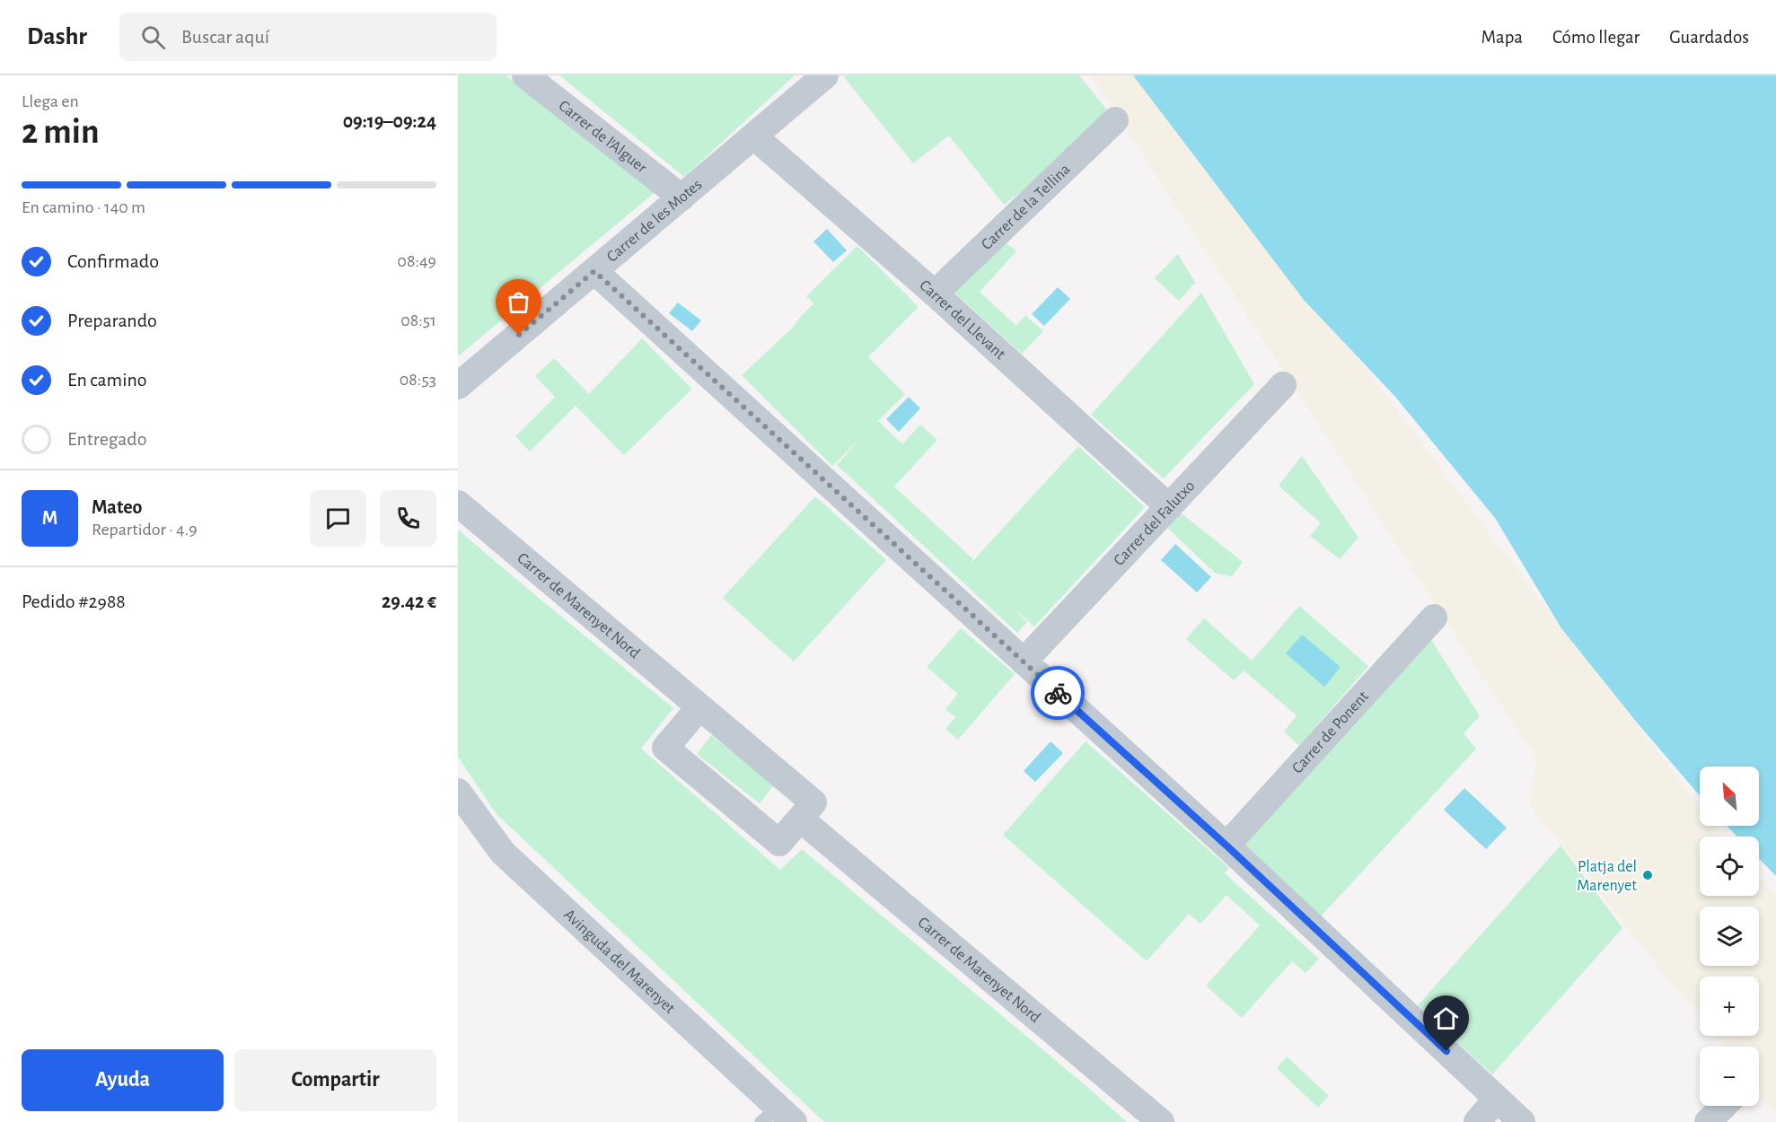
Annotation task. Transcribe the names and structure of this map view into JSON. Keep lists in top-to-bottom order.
{
  "streets": {
    "street": [
      "Carrer de l'Alguer",
      "Carrer de la Tellina",
      "Carrer de les Motes",
      "Carrer del Llevant",
      "Carrer del Falutxo",
      "Carrer de Marenyet Nord",
      "Carrer de Ponent",
      "Avinguda del Marenyet"
    ]
  },
  "crossings": [
    ["Carrer de l'Alguer", "Carrer de les Motes"],
    ["Carrer de la Tellina", "Carrer del Llevant"],
    ["Carrer de les Motes", "Carrer del Llevant"],
    ["Carrer del Llevant", "Carrer del Falutxo"]
  ],
  "places": ["Platja del Marenyet"],
  "north": "top left",
  "page": {
    "header": "Dashr",
    "search": "Buscar aquí",
    "nav": ["Mapa", "Cómo llegar", "Guardados"],
    "heading": ["2 min", "Llega en", "09:19–09:24"],
    "panel": [
      "Mateo",
      "Repartidor · 4.9",
      "Pedido #2988",
      "29.42 €"
    ],
    "bar": "En camino · 140 m",
    "list": [
      ["Confirmado", "08:49"],
      ["Preparando", "08:51"],
      ["En camino", "08:53"],
      "Entregado"
    ],
    "round": "M",
    "map_buttons": ["+", "−"],
    "buttons": ["Ayuda", "Compartir"]
  }
}
